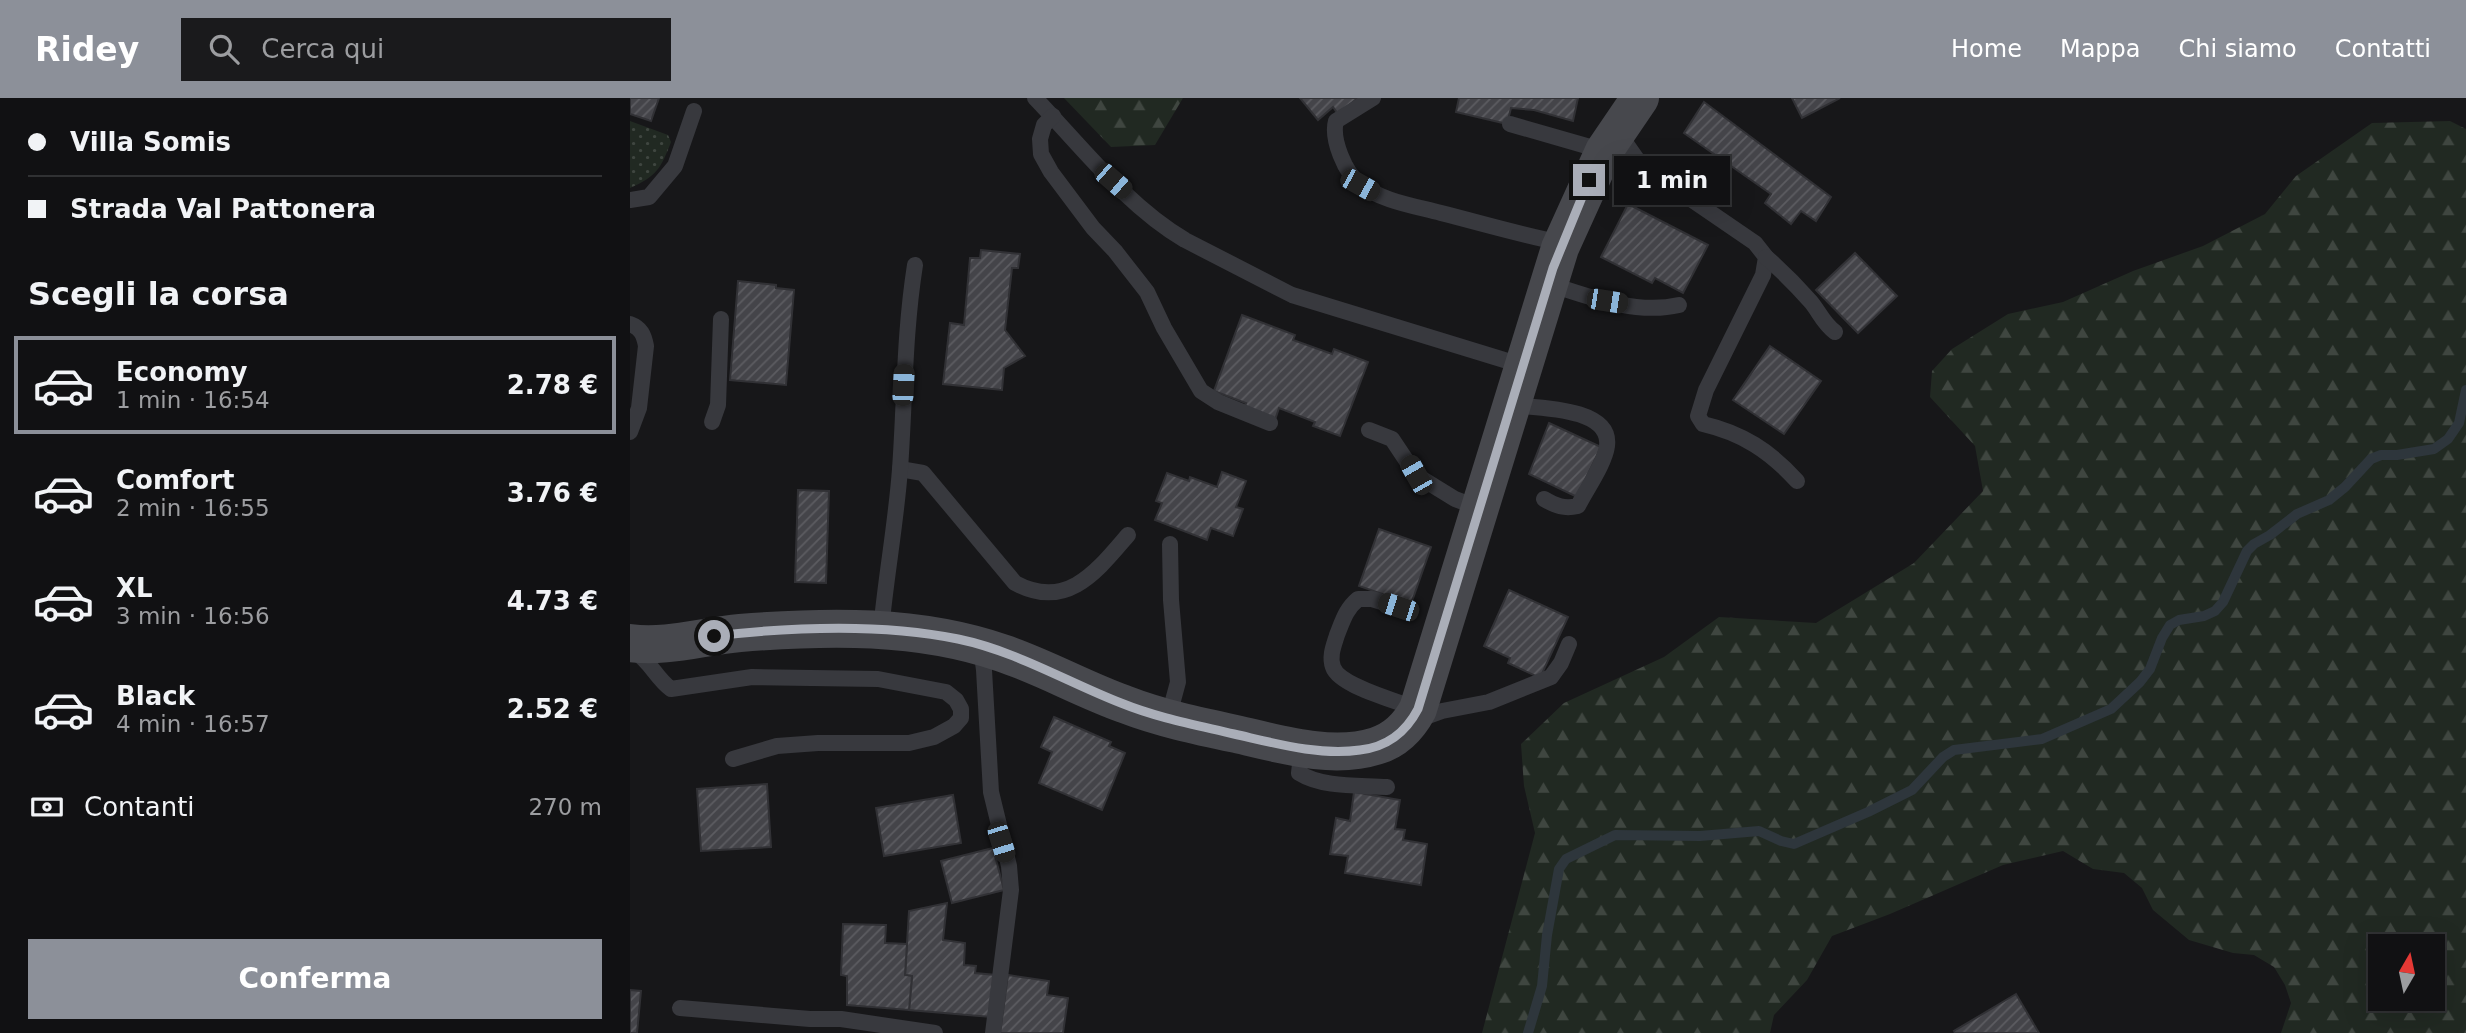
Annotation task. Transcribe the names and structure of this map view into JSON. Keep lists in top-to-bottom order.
{
  "north": "top",
  "page": {
    "header": "Ridey",
    "search": "Cerca qui",
    "nav": [
      "Home",
      "Mappa",
      "Chi siamo",
      "Contatti"
    ],
    "banner": ["Villa Somis", "Strada Val Pattonera"],
    "bubble": "1 min",
    "heading": "Scegli la corsa",
    "list": [
      {
        "name": "Economy",
        "note": "1 min · 16:54",
        "value": "2.78 €"
      },
      {
        "name": "Comfort",
        "note": "2 min · 16:55",
        "value": "3.76 €"
      },
      {
        "name": "XL",
        "note": "3 min · 16:56",
        "value": "4.73 €"
      },
      {
        "name": "Black",
        "note": "4 min · 16:57",
        "value": "2.52 €"
      }
    ],
    "pay": ["Contanti", "270 m"],
    "buttons": "Conferma"
  }
}
